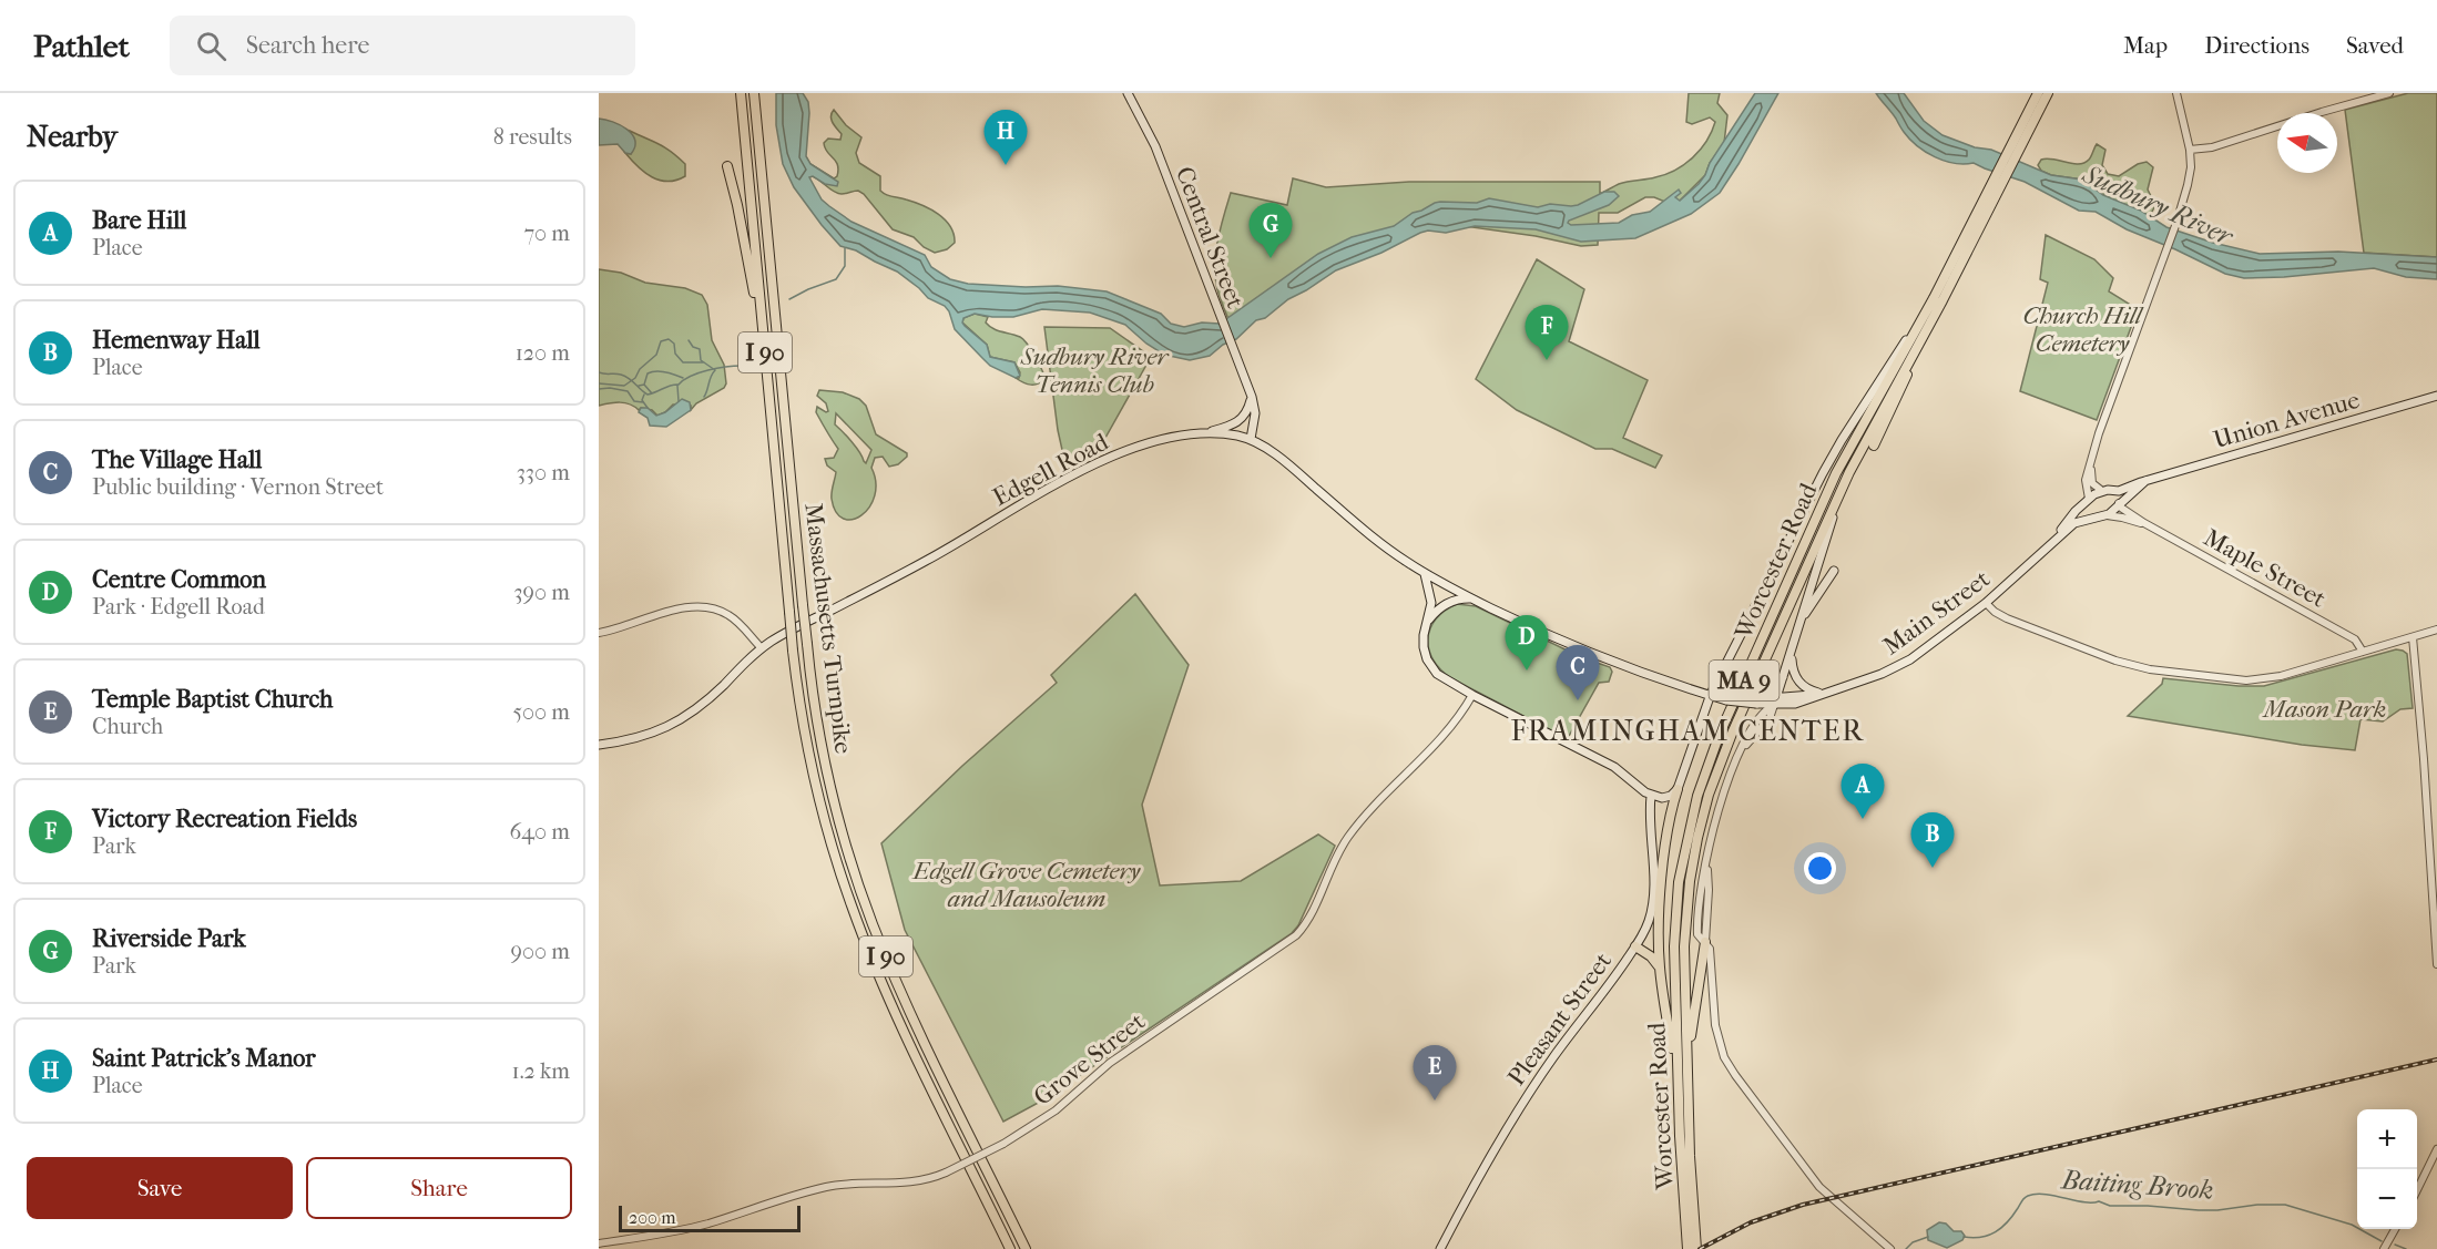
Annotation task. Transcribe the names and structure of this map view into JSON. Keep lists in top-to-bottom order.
{
  "streets": {
    "highway": [
      "I 90",
      "Worcester Road",
      "Massachusetts Turnpike",
      "MA 9"
    ],
    "main road": [
      "Central Street",
      "Union Avenue",
      "Edgell Road",
      "Main Street",
      "Pleasant Street"
    ],
    "street": ["Maple Street", "Grove Street"]
  },
  "crossings": [
    ["Union Avenue", "Maple Street"],
    ["Union Avenue", "Main Street"],
    ["Edgell Road", "Worcester Road"],
    ["Edgell Road", "Main Street"],
    ["Worcester Road", "Main Street"]
  ],
  "districts": ["FRAMINGHAM CENTER"],
  "water": ["Sudbury River", "Baiting Brook"],
  "parks": [
    "Church Hill Cemetery",
    "Sudbury River Tennis Club",
    "Mason Park",
    "Edgell Grove Cemetery and Mausoleum"
  ],
  "scale_bar": "200 m",
  "north": "left",
  "page": {
    "header": "Pathlet",
    "search": "Search here",
    "nav": ["Map", "Directions", "Saved"],
    "heading": ["Nearby", "8 results"],
    "pins": [
      "H",
      "G",
      "F",
      "D",
      "C",
      "A",
      "B",
      "E"
    ],
    "list": [
      {
        "mark": "A",
        "name": "Bare Hill",
        "note": "Place",
        "value": "70 m"
      },
      {
        "mark": "B",
        "name": "Hemenway Hall",
        "note": "Place",
        "value": "120 m"
      },
      {
        "mark": "C",
        "name": "The Village Hall",
        "note": "Public building · Vernon Street",
        "value": "330 m"
      },
      {
        "mark": "D",
        "name": "Centre Common",
        "note": "Park · Edgell Road",
        "value": "390 m"
      },
      {
        "mark": "E",
        "name": "Temple Baptist Church",
        "note": "Church",
        "value": "500 m"
      },
      {
        "mark": "F",
        "name": "Victory Recreation Fields",
        "note": "Park",
        "value": "640 m"
      },
      {
        "mark": "G",
        "name": "Riverside Park",
        "note": "Park",
        "value": "900 m"
      },
      {
        "mark": "H",
        "name": "Saint Patrick's Manor",
        "note": "Place",
        "value": "1.2 km"
      }
    ],
    "map_buttons": ["+", "−"],
    "buttons": ["Save", "Share"],
    "scale": "200 m"
  }
}
